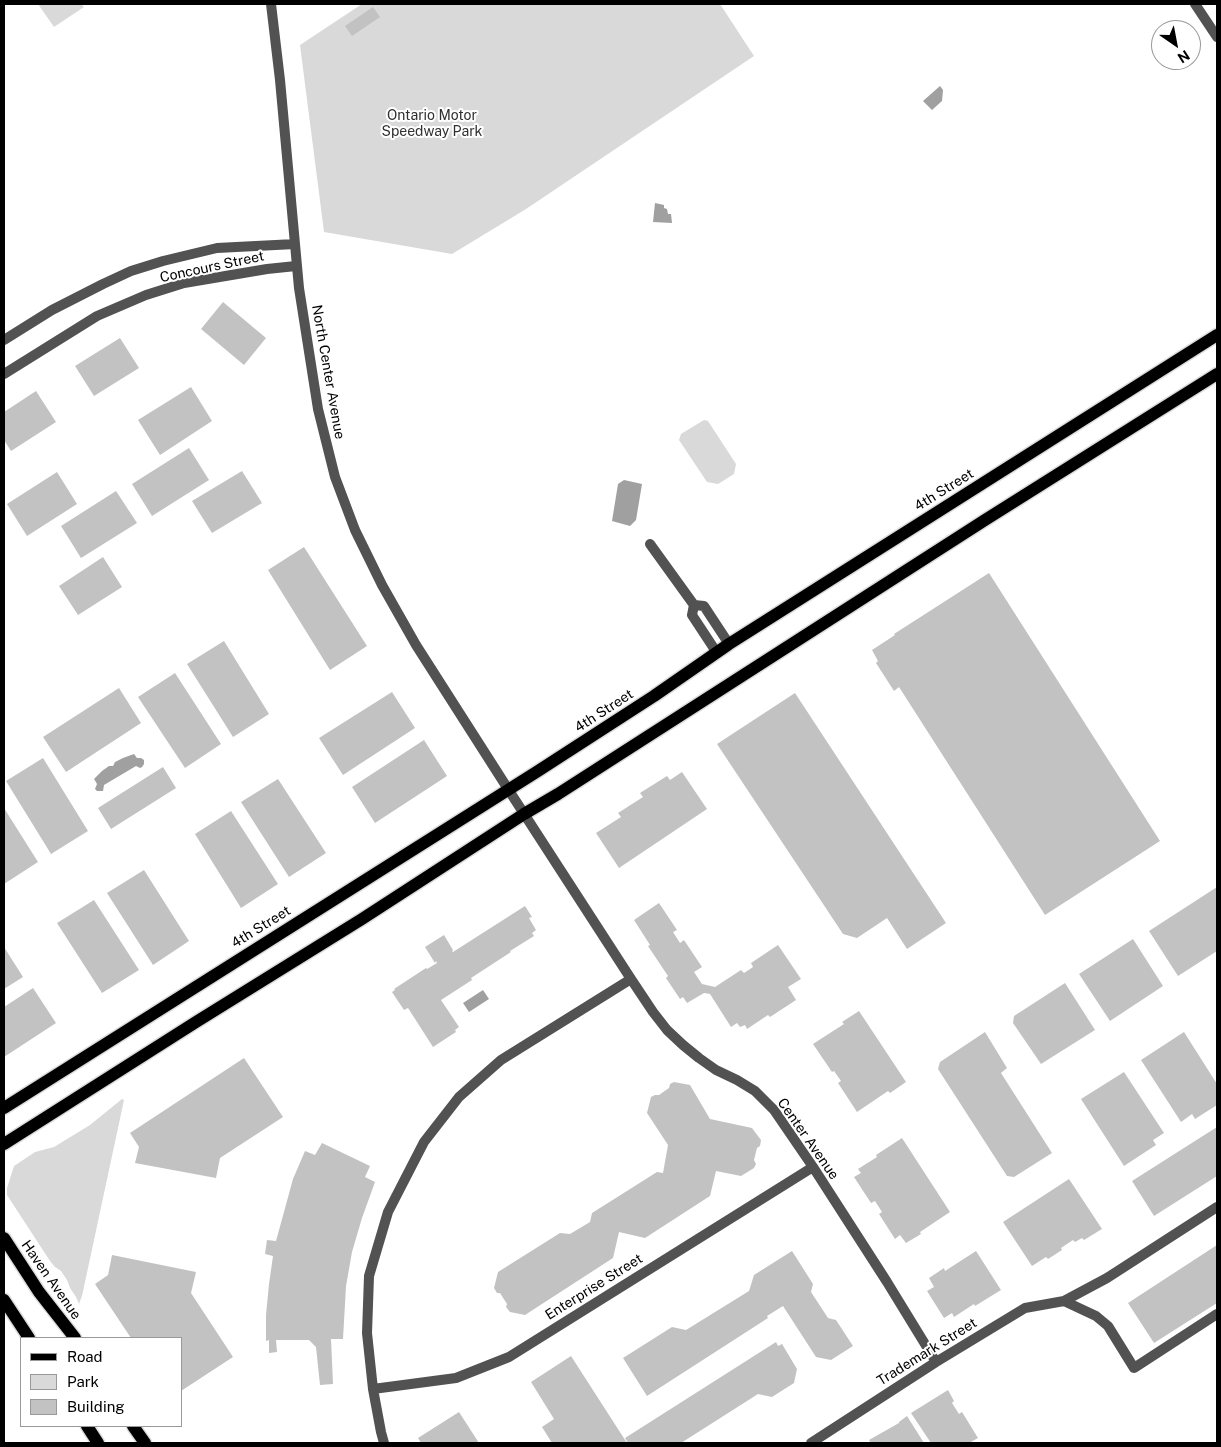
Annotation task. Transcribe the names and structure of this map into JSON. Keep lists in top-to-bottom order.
{
  "streets": {
    "main road": ["4th Street", "Haven Avenue"],
    "street": [
      "Concours Street",
      "North Center Avenue",
      "Center Avenue",
      "Enterprise Street",
      "Trademark Street"
    ]
  },
  "crossings": [
    ["Concours Street", "North Center Avenue"],
    ["North Center Avenue", "4th Street"],
    ["North Center Avenue", "Center Avenue"],
    ["4th Street", "Center Avenue"],
    ["Center Avenue", "Enterprise Street"],
    ["Center Avenue", "Trademark Street"]
  ],
  "parks": ["Ontario Motor Speedway Park"],
  "legend": ["Road", "Park", "Building"],
  "north": "bottom right"
}
